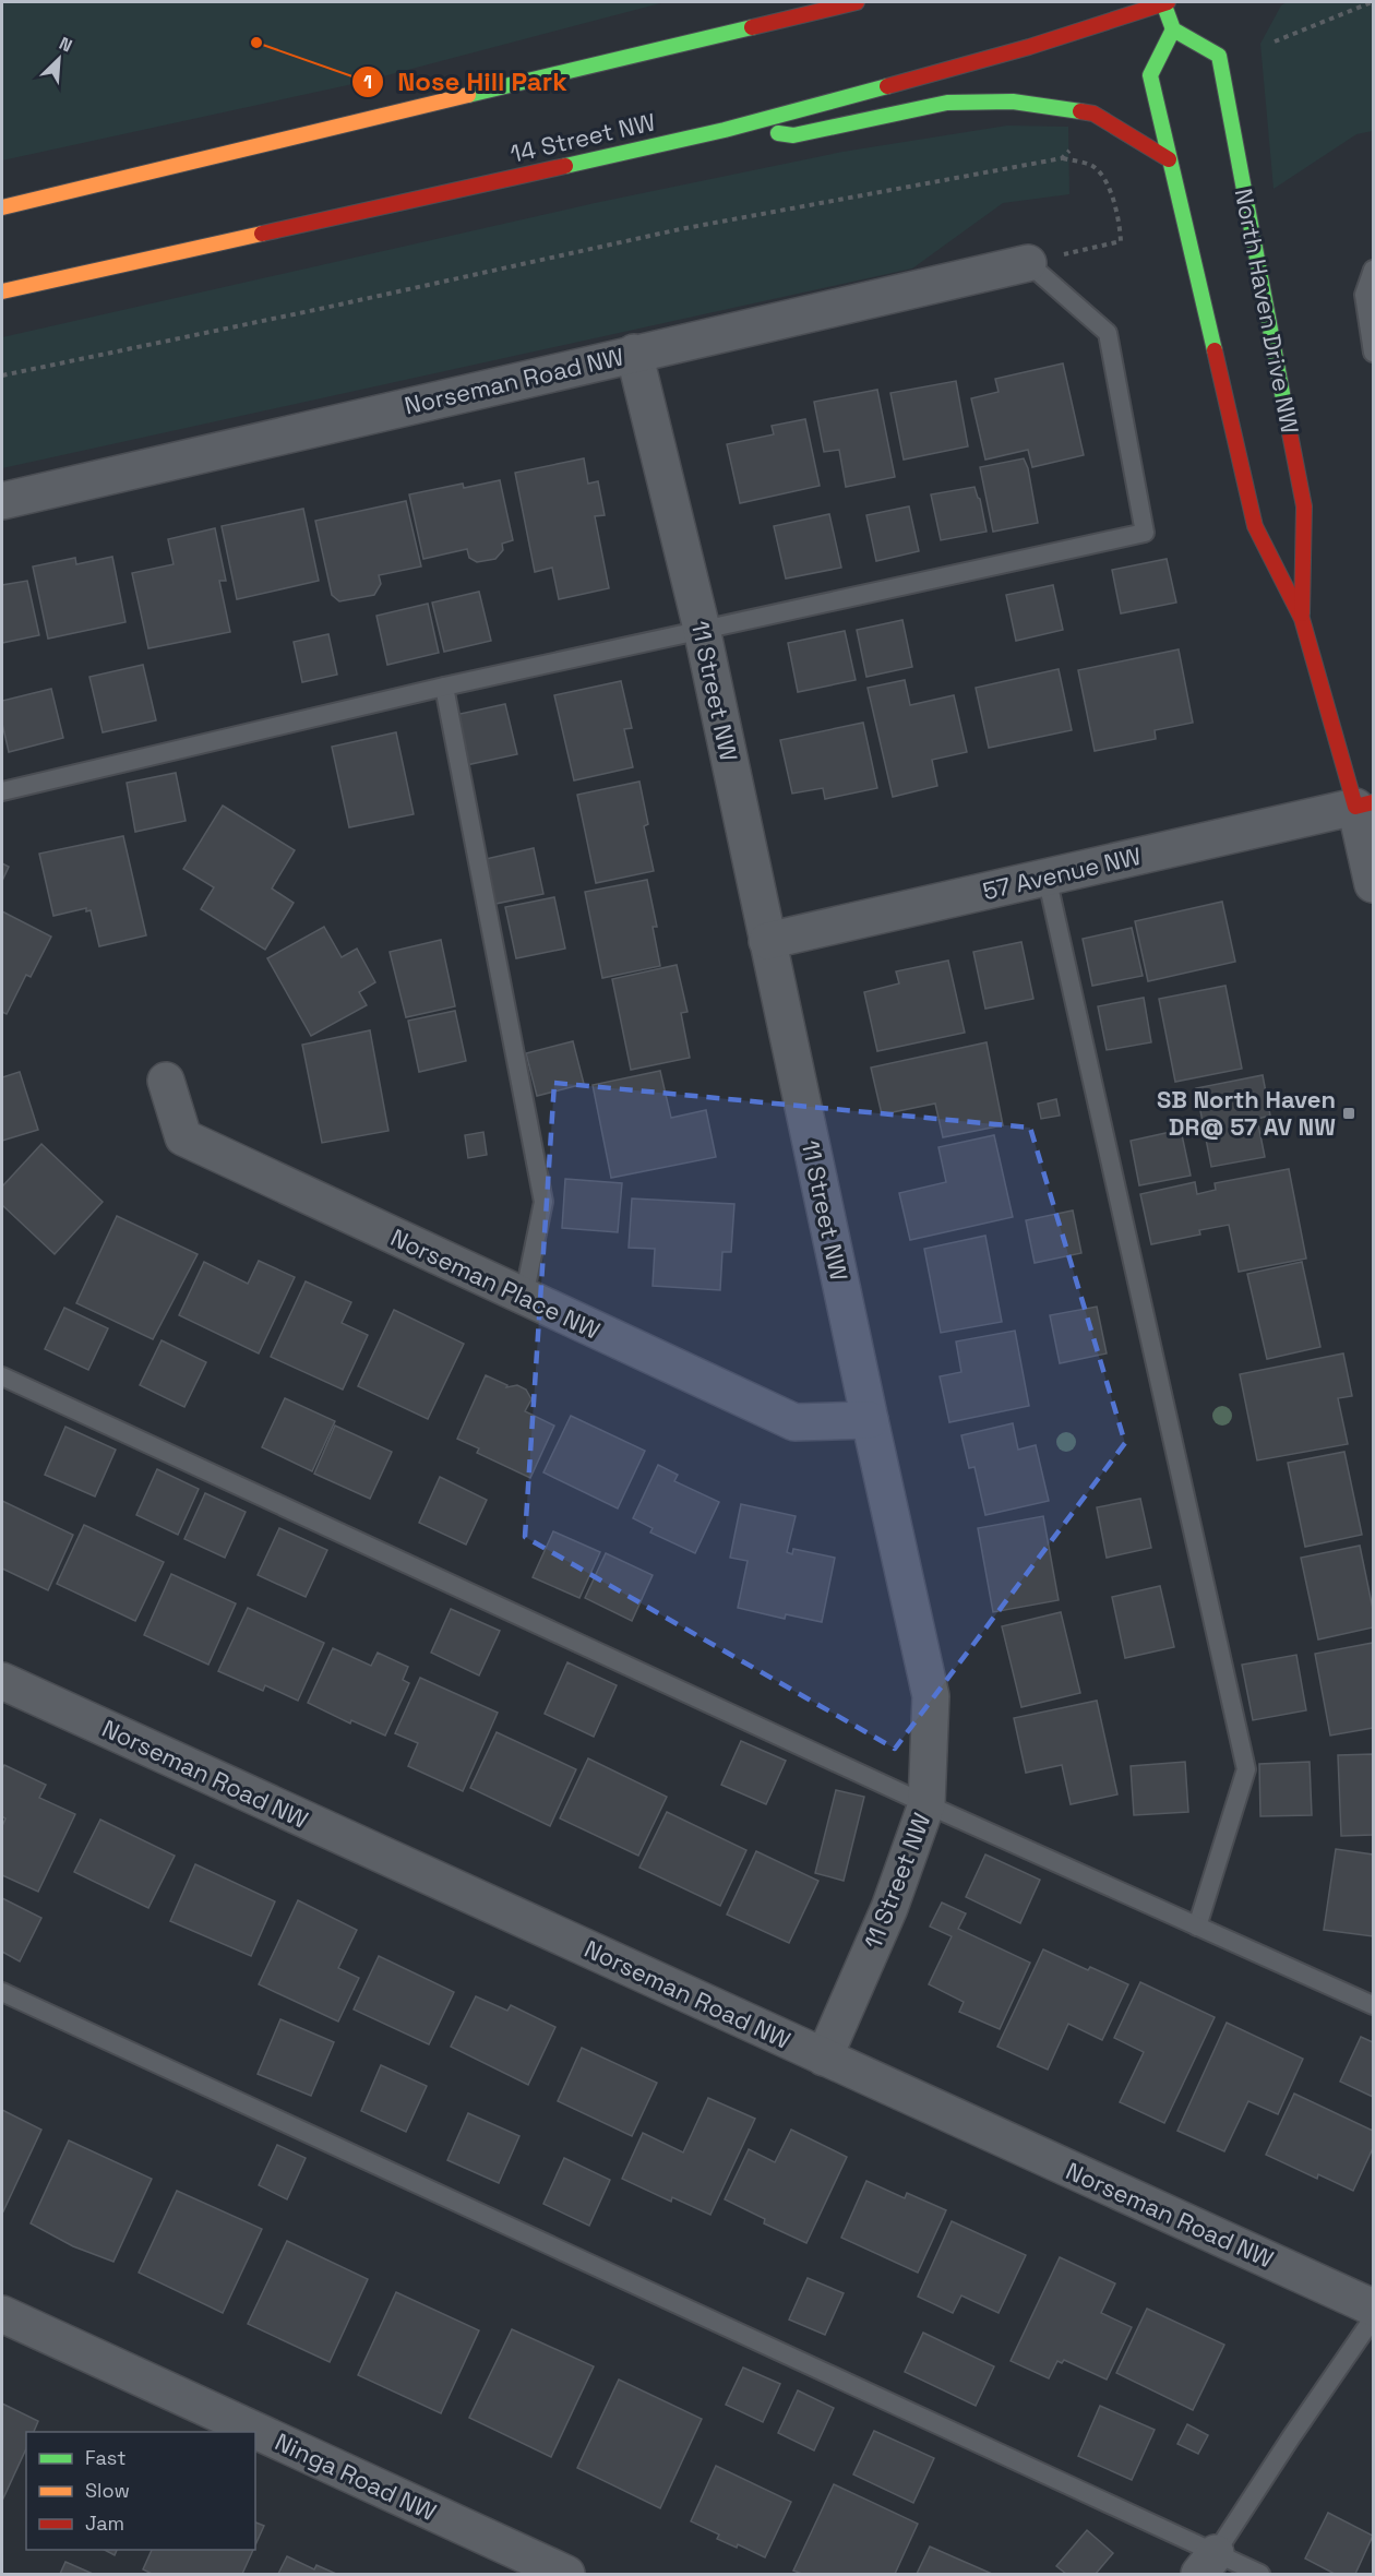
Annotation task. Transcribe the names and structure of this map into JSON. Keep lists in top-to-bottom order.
{
  "streets": {
    "main road": ["14 Street NW", "North Haven Drive NW"],
    "street": [
      "Norseman Road NW",
      "11 Street NW",
      "57 Avenue NW",
      "Norseman Place NW",
      "Ninga Road NW"
    ]
  },
  "crossings": [
    ["North Haven Drive NW", "57 Avenue NW"],
    ["Norseman Road NW", "11 Street NW"],
    ["11 Street NW", "57 Avenue NW"],
    ["11 Street NW", "Norseman Place NW"]
  ],
  "places": {
    "other": ["Nose Hill Park"],
    "transit": ["SB North Haven DR@ 57 AV NW"]
  },
  "legend": ["Fast", "Slow", "Jam"],
  "north": "top right"
}
